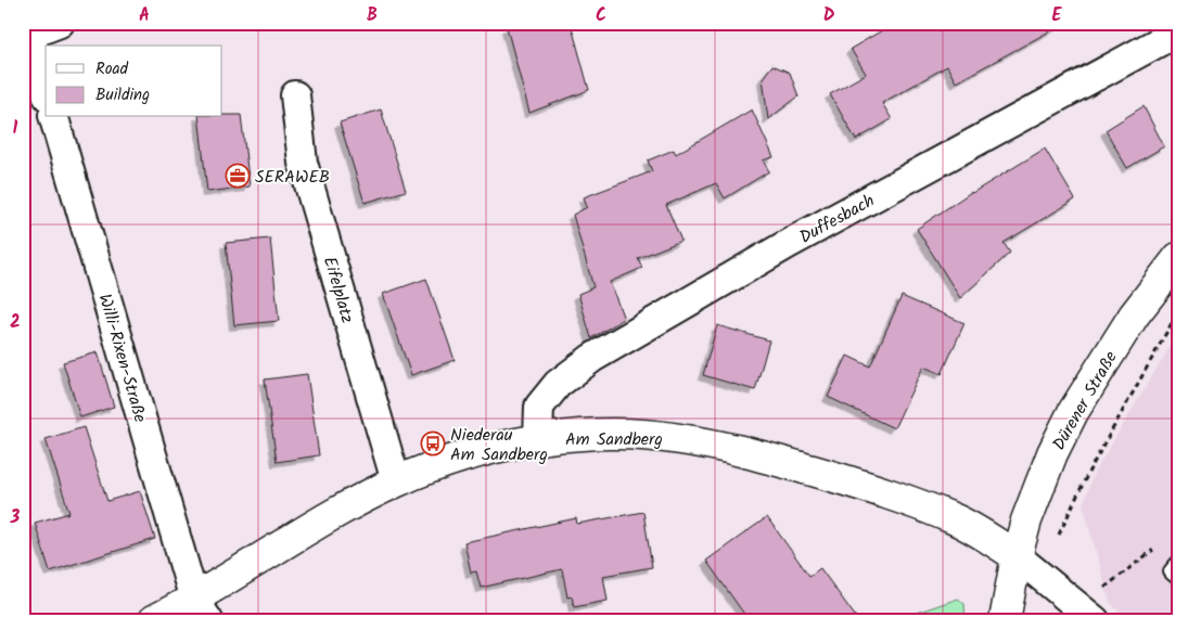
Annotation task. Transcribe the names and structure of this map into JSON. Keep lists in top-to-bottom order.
{
  "streets": {
    "main road": ["Dürener Straße", "Am Sandberg"],
    "street": ["Duffesbach", "Eifelplatz", "Willi-Rixen-Straße"]
  },
  "crossings": [
    ["Duffesbach", "Am Sandberg"],
    ["Eifelplatz", "Am Sandberg"],
    ["Willi-Rixen-Straße", "Am Sandberg"],
    ["Dürener Straße", "Am Sandberg"]
  ],
  "places": {
    "office": ["SERAWEB"],
    "bus stop": ["Niederau Am Sandberg"]
  },
  "legend": ["Road", "Building"],
  "grid": {
    "columns": [
      "A",
      "B",
      "C",
      "D",
      "E"
    ],
    "rows": ["1", "2", "3"]
  }
}
